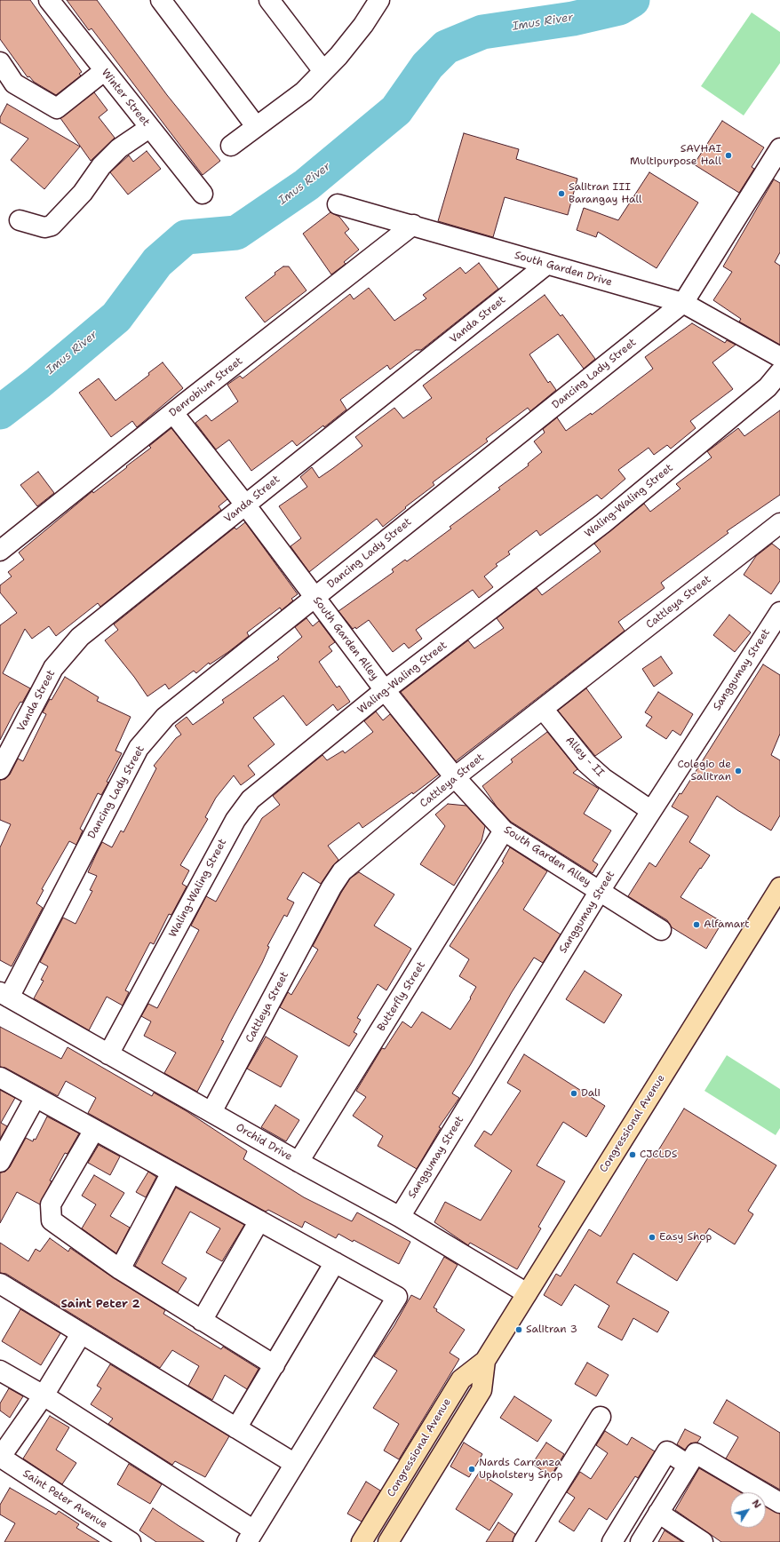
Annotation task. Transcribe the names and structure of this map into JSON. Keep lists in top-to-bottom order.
{
  "streets": {
    "main road": ["Congressional Avenue"],
    "street": [
      "Winter Street",
      "South Garden Drive",
      "Vanda Street",
      "Dancing Lady Street",
      "Denrobium Street",
      "Waling-Waling Street",
      "Cattleya Street",
      "South Garden Alley",
      "Sanggumay Street",
      "Alley - II",
      "Butterfly Street",
      "Orchid Drive",
      "Saint Peter Avenue"
    ]
  },
  "crossings": [
    ["South Garden Drive", "Vanda Street"],
    ["South Garden Drive", "Dancing Lady Street"],
    ["South Garden Drive", "Denrobium Street"],
    ["Vanda Street", "South Garden Alley"],
    ["Dancing Lady Street", "South Garden Alley"],
    ["Dancing Lady Street", "Orchid Drive"],
    ["Denrobium Street", "South Garden Alley"],
    ["Waling-Waling Street", "South Garden Alley"],
    ["Waling-Waling Street", "Orchid Drive"],
    ["Cattleya Street", "South Garden Alley"],
    ["Cattleya Street", "Alley - II"],
    ["Cattleya Street", "Orchid Drive"],
    ["South Garden Alley", "Sanggumay Street"],
    ["South Garden Alley", "Butterfly Street"],
    ["Sanggumay Street", "Alley - II"],
    ["Sanggumay Street", "Orchid Drive"],
    ["Butterfly Street", "Orchid Drive"],
    ["Congressional Avenue", "Orchid Drive"]
  ],
  "districts": ["Saint Peter 2"],
  "water": ["Imus River"],
  "places": [
    "SAVHAI Multipurpose Hall",
    "Salitran III Barangay Hall",
    "Colegio de Salitran",
    "Alfamart",
    "Dali",
    "CJCLDS",
    "Easy Shop",
    "Salitran 3",
    "Nards Carranza Upholstery Shop"
  ],
  "north": "top right"
}
